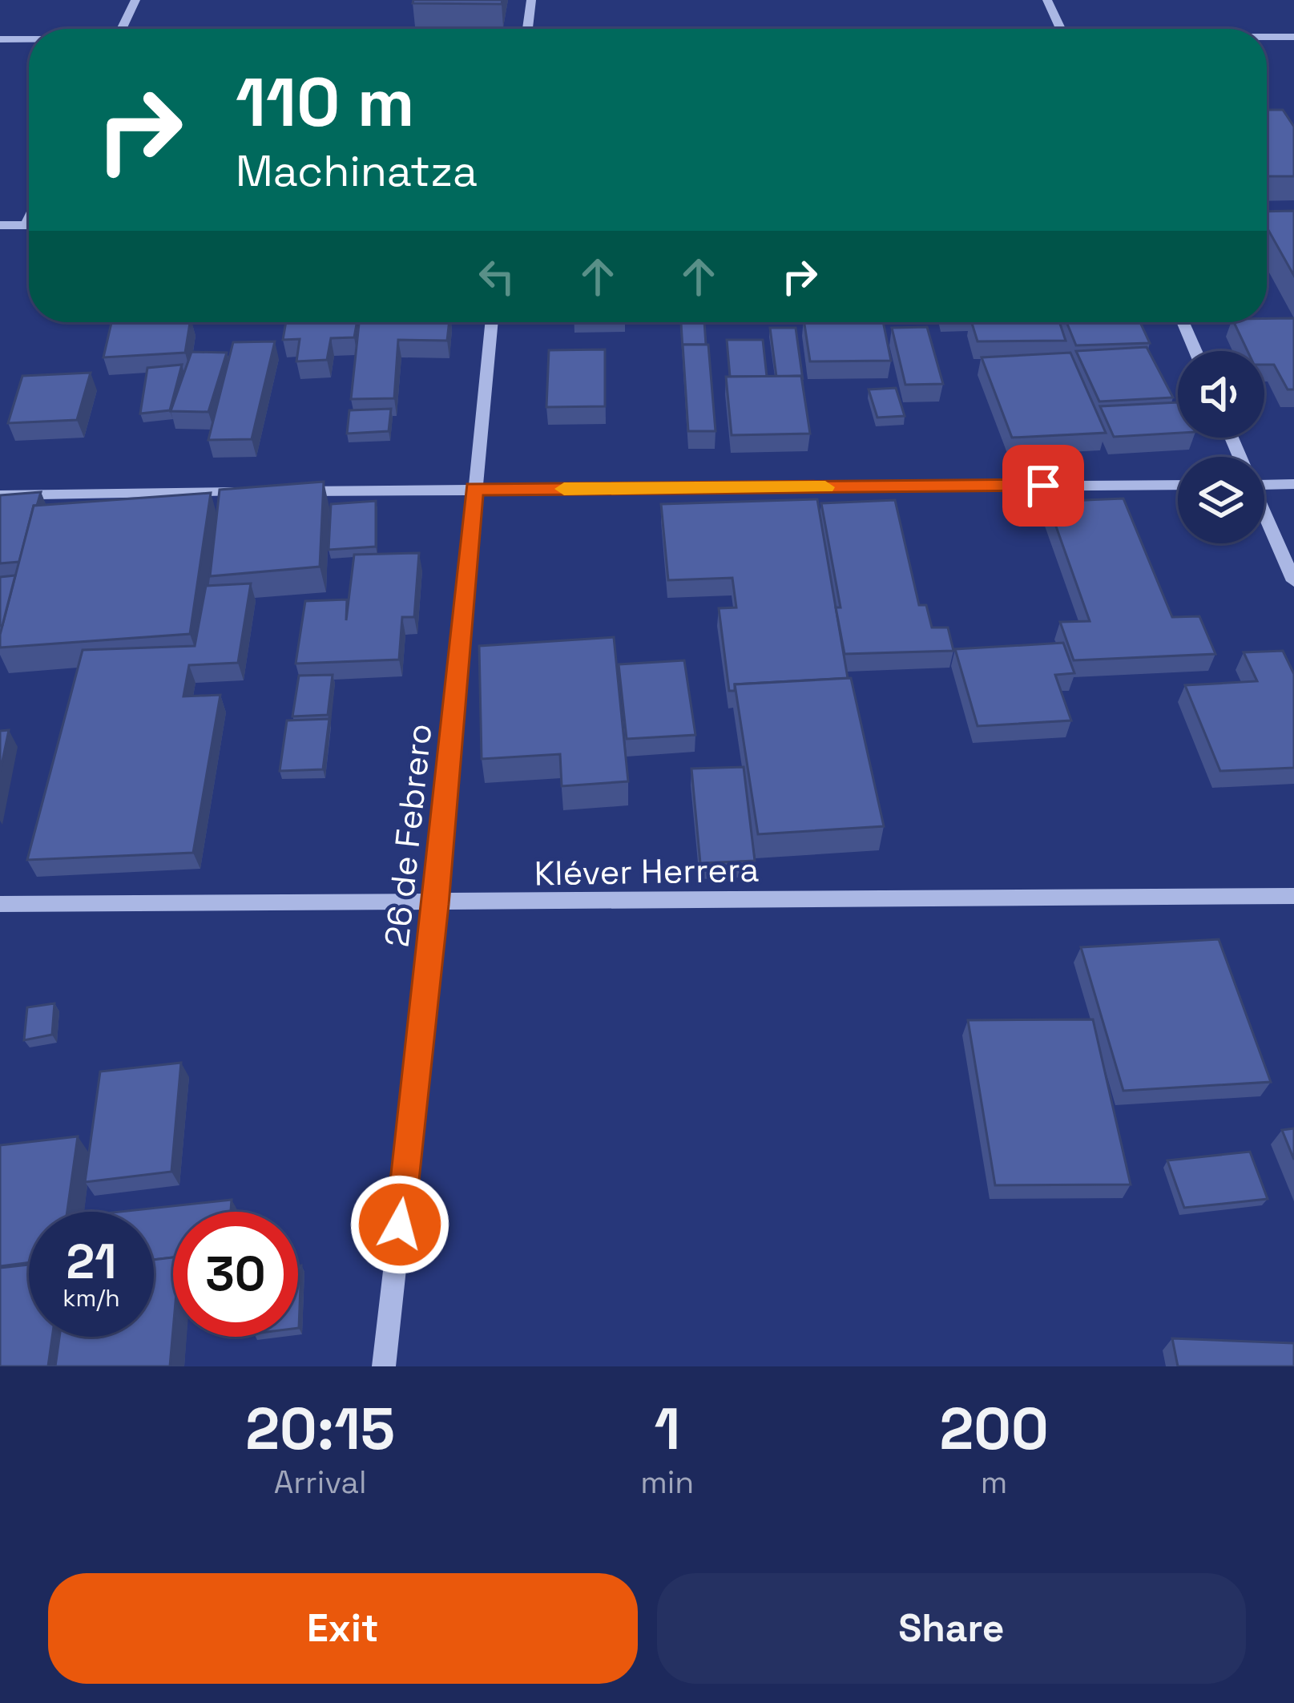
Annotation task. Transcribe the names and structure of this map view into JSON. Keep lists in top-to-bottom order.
{
  "streets": {
    "street": ["26 de Febrero", "Kléver Herrera"]
  },
  "crossings": [
    ["26 de Febrero", "Kléver Herrera"]
  ],
  "page": {
    "turn": ["110 m", "Machinatza"],
    "speed": "21 km/h",
    "limit": "30",
    "eta": [
      "20:15",
      "Arrival",
      "1",
      "min",
      "200",
      "m"
    ],
    "buttons": ["Exit", "Share"]
  }
}
